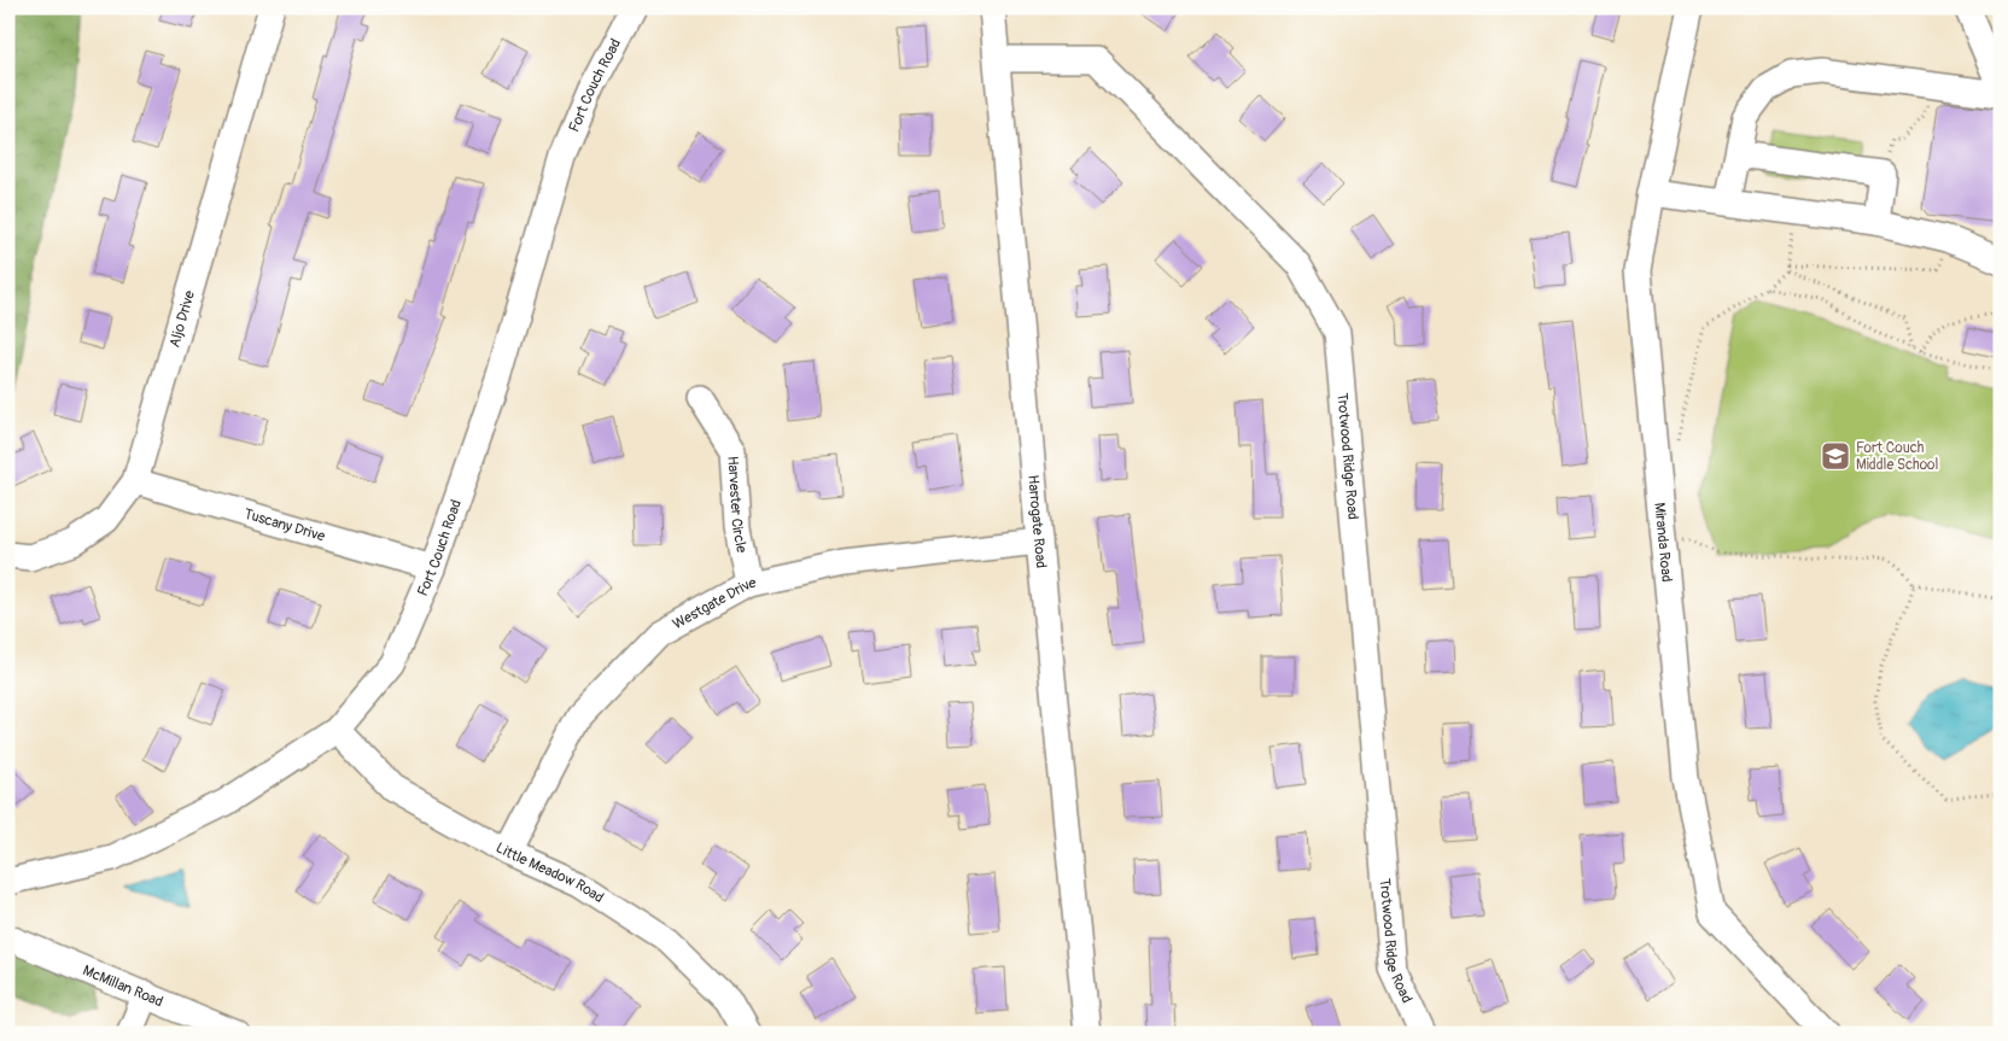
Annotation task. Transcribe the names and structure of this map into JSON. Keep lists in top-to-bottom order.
{
  "streets": {
    "street": [
      "Fort Couch Road",
      "Aljo Drive",
      "Trotwood Ridge Road",
      "Harvester Circle",
      "Harrogate Road",
      "Tuscany Drive",
      "Miranda Road",
      "Westgate Drive",
      "Little Meadow Road",
      "McMillan Road"
    ]
  },
  "crossings": [
    ["Fort Couch Road", "Tuscany Drive"],
    ["Fort Couch Road", "Little Meadow Road"],
    ["Aljo Drive", "Tuscany Drive"],
    ["Trotwood Ridge Road", "Harrogate Road"],
    ["Harvester Circle", "Westgate Drive"],
    ["Harrogate Road", "Westgate Drive"],
    ["Westgate Drive", "Little Meadow Road"]
  ],
  "places": {
    "school or university": ["Fort Couch Middle School"]
  }
}
